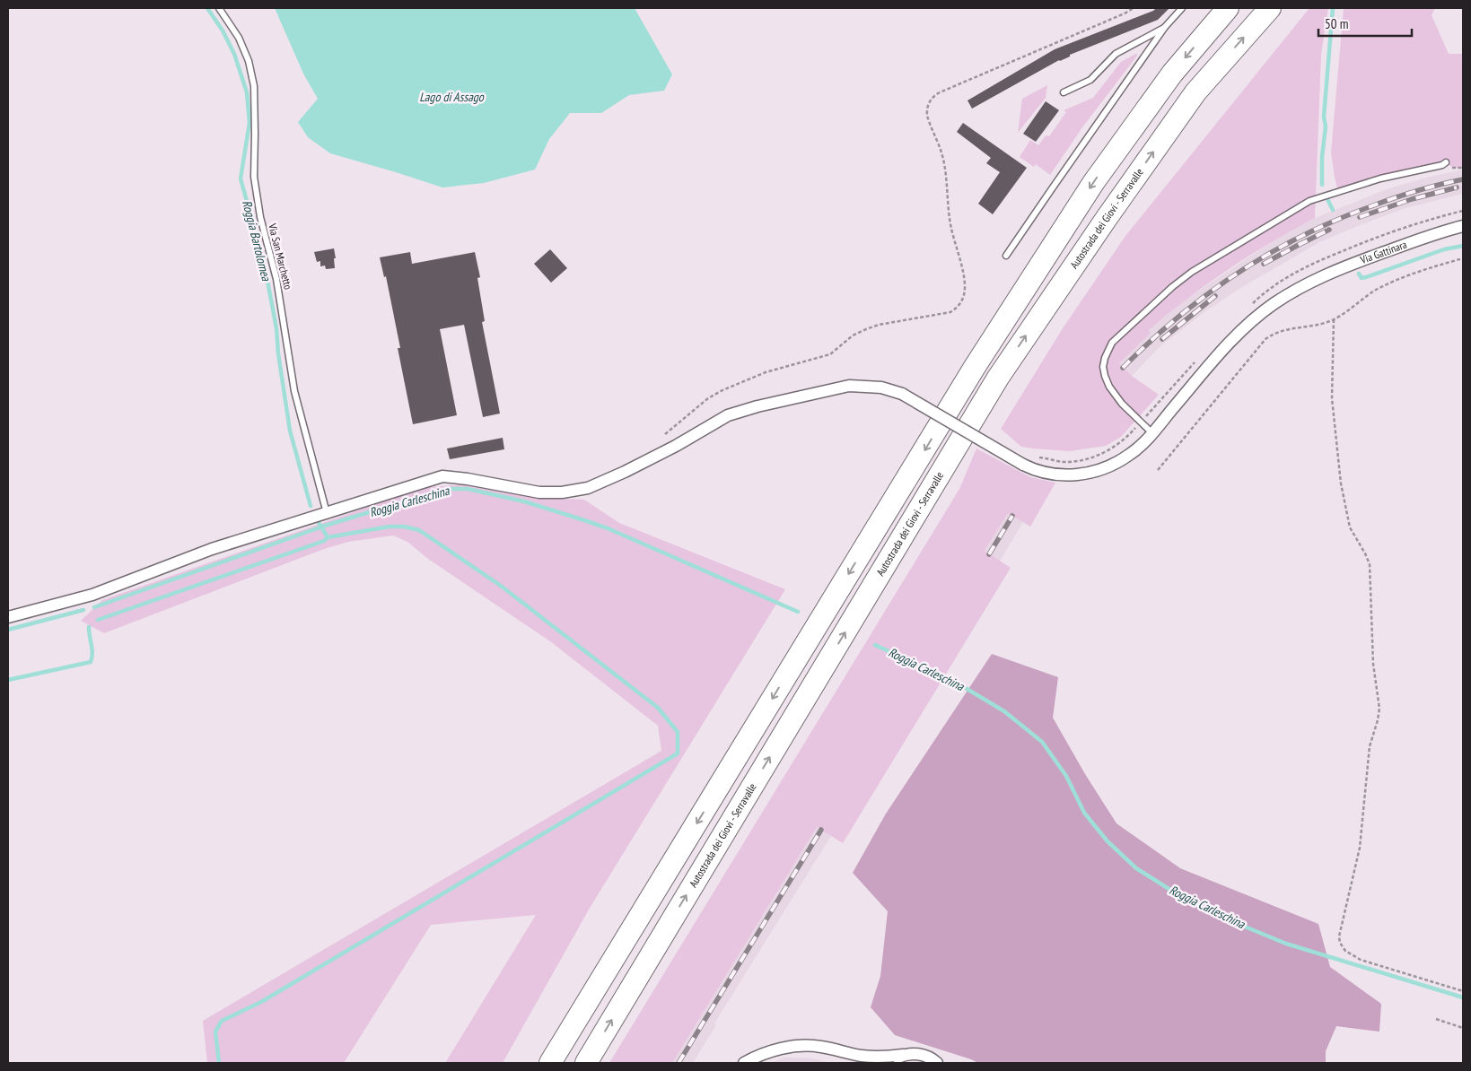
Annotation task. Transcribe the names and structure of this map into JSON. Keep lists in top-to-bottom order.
{
  "streets": {
    "highway": ["Autostrada dei Giovi - Serravalle"],
    "street": ["Via Gattinara"],
    "lane": ["Via San Marchetto"]
  },
  "crossings": [
    ["Via Gattinara", "Via San Marchetto"]
  ],
  "water": ["Lago di Assago", "Roggia Bartolomea", "Roggia Carleschina"],
  "scale_bar": "50 m"
}
